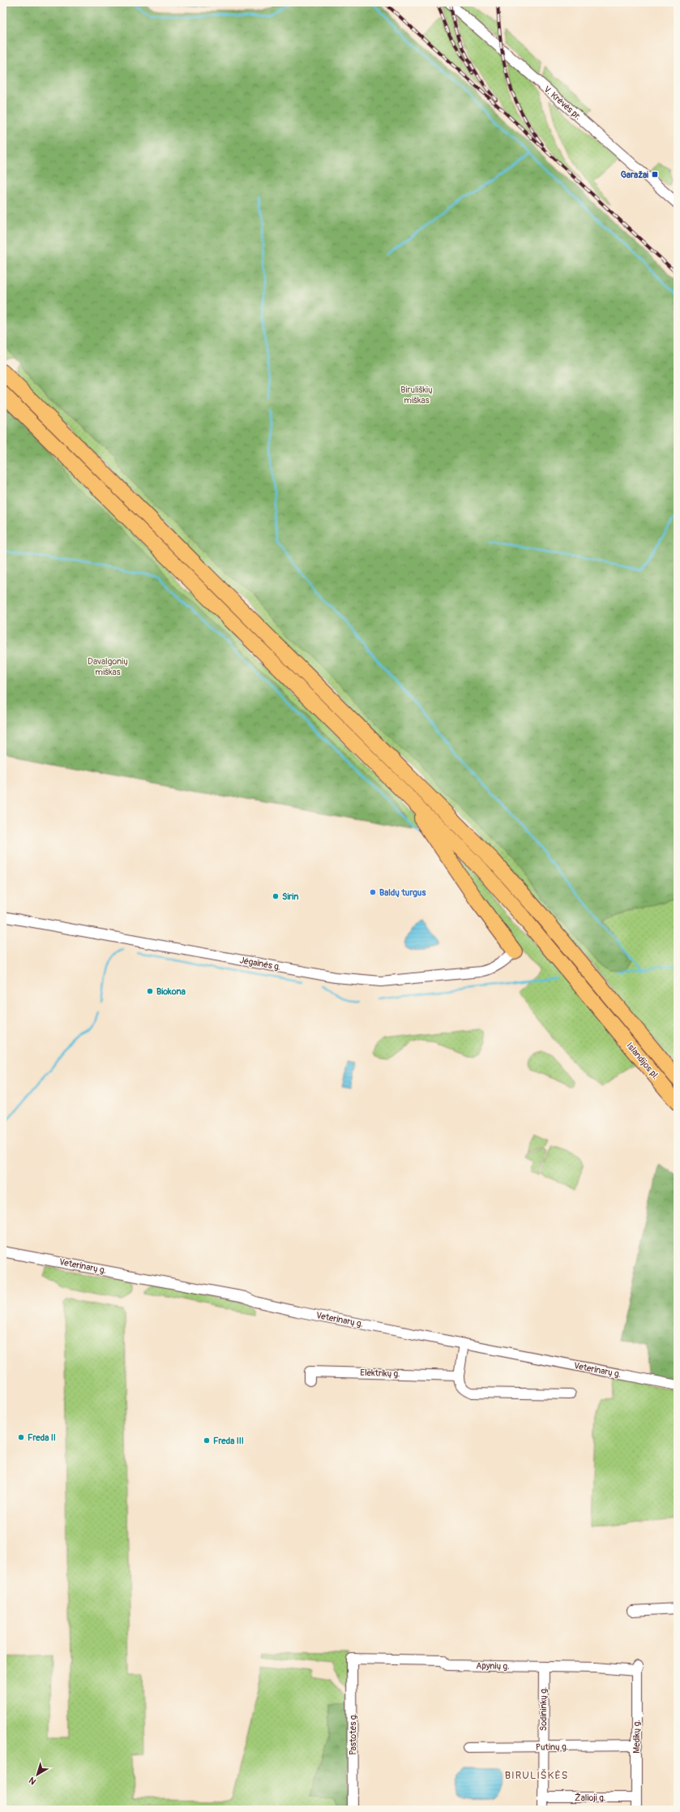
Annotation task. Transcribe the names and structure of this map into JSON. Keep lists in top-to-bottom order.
{
  "streets": {
    "highway": ["Islandijos pl."],
    "street": [
      "V. Krėvės pr.",
      "Jėgainės g.",
      "Veterinarų g.",
      "Elektrikų g.",
      "Apynių g.",
      "Sodininkų g.",
      "Pastotės g.",
      "Medikų g.",
      "Putinų g.",
      "Žalioji g."
    ]
  },
  "crossings": [
    ["Apynių g.", "Sodininkų g."],
    ["Apynių g.", "Pastotės g."],
    ["Apynių g.", "Medikų g."],
    ["Sodininkų g.", "Putinų g."],
    ["Sodininkų g.", "Žalioji g."],
    ["Medikų g.", "Putinų g."],
    ["Medikų g.", "Žalioji g."]
  ],
  "districts": ["BIRULIŠKĖS"],
  "parks": ["Biruliškių miškas", "Davalgonių miškas"],
  "places": {
    "transit": ["Garažai"],
    "other": [
      "Baldų turgus",
      "Sirin",
      "Biokona",
      "Freda II",
      "Freda III"
    ]
  },
  "north": "bottom left"
}
